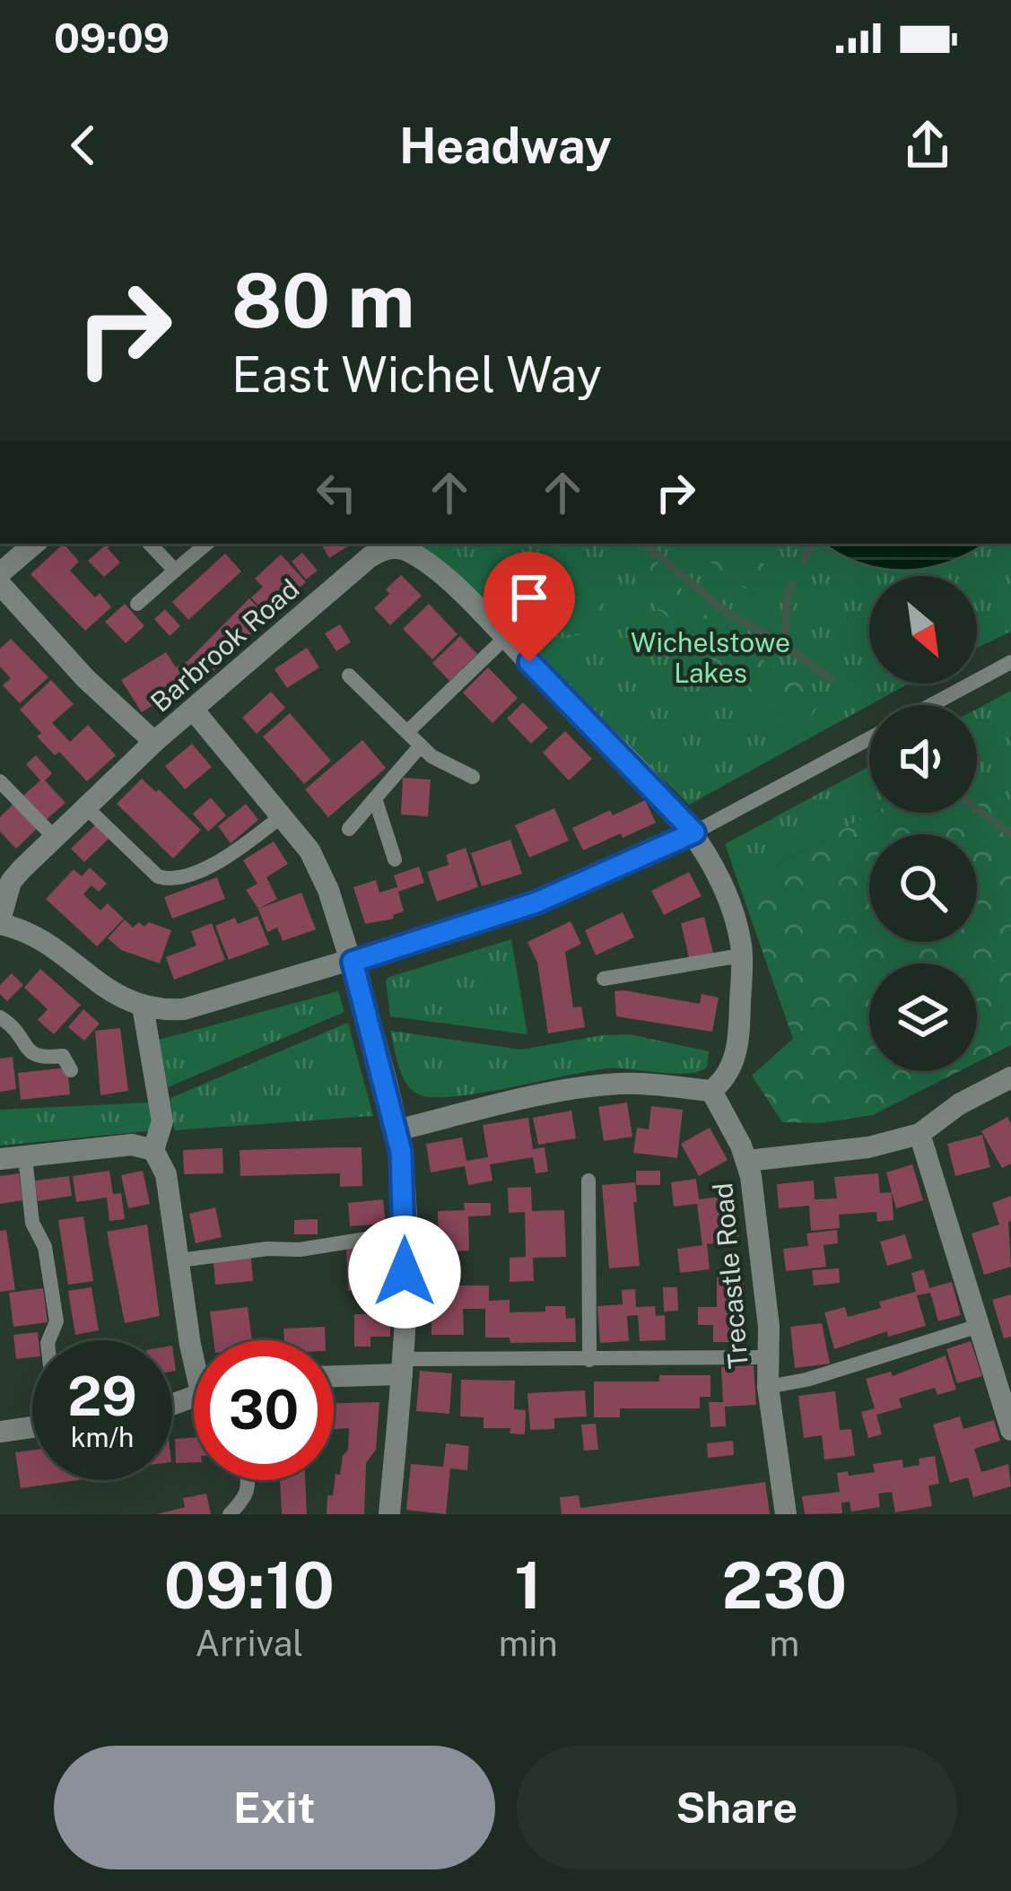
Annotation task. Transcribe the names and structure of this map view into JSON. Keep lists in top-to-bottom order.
{
  "streets": {
    "street": ["Barbrook Road", "Trecastle Road"]
  },
  "crossings": [
    ["Barbrook Road", "Trecastle Road"]
  ],
  "parks": ["Wichelstowe Lakes"],
  "north": "bottom right",
  "page": {
    "status": "09:09",
    "header": "Headway",
    "turn": ["80 m", "East Wichel Way"],
    "speed": "29 km/h",
    "limit": "30",
    "eta": [
      "09:10",
      "Arrival",
      "1",
      "min",
      "230",
      "m"
    ],
    "buttons": ["Exit", "Share"]
  }
}
